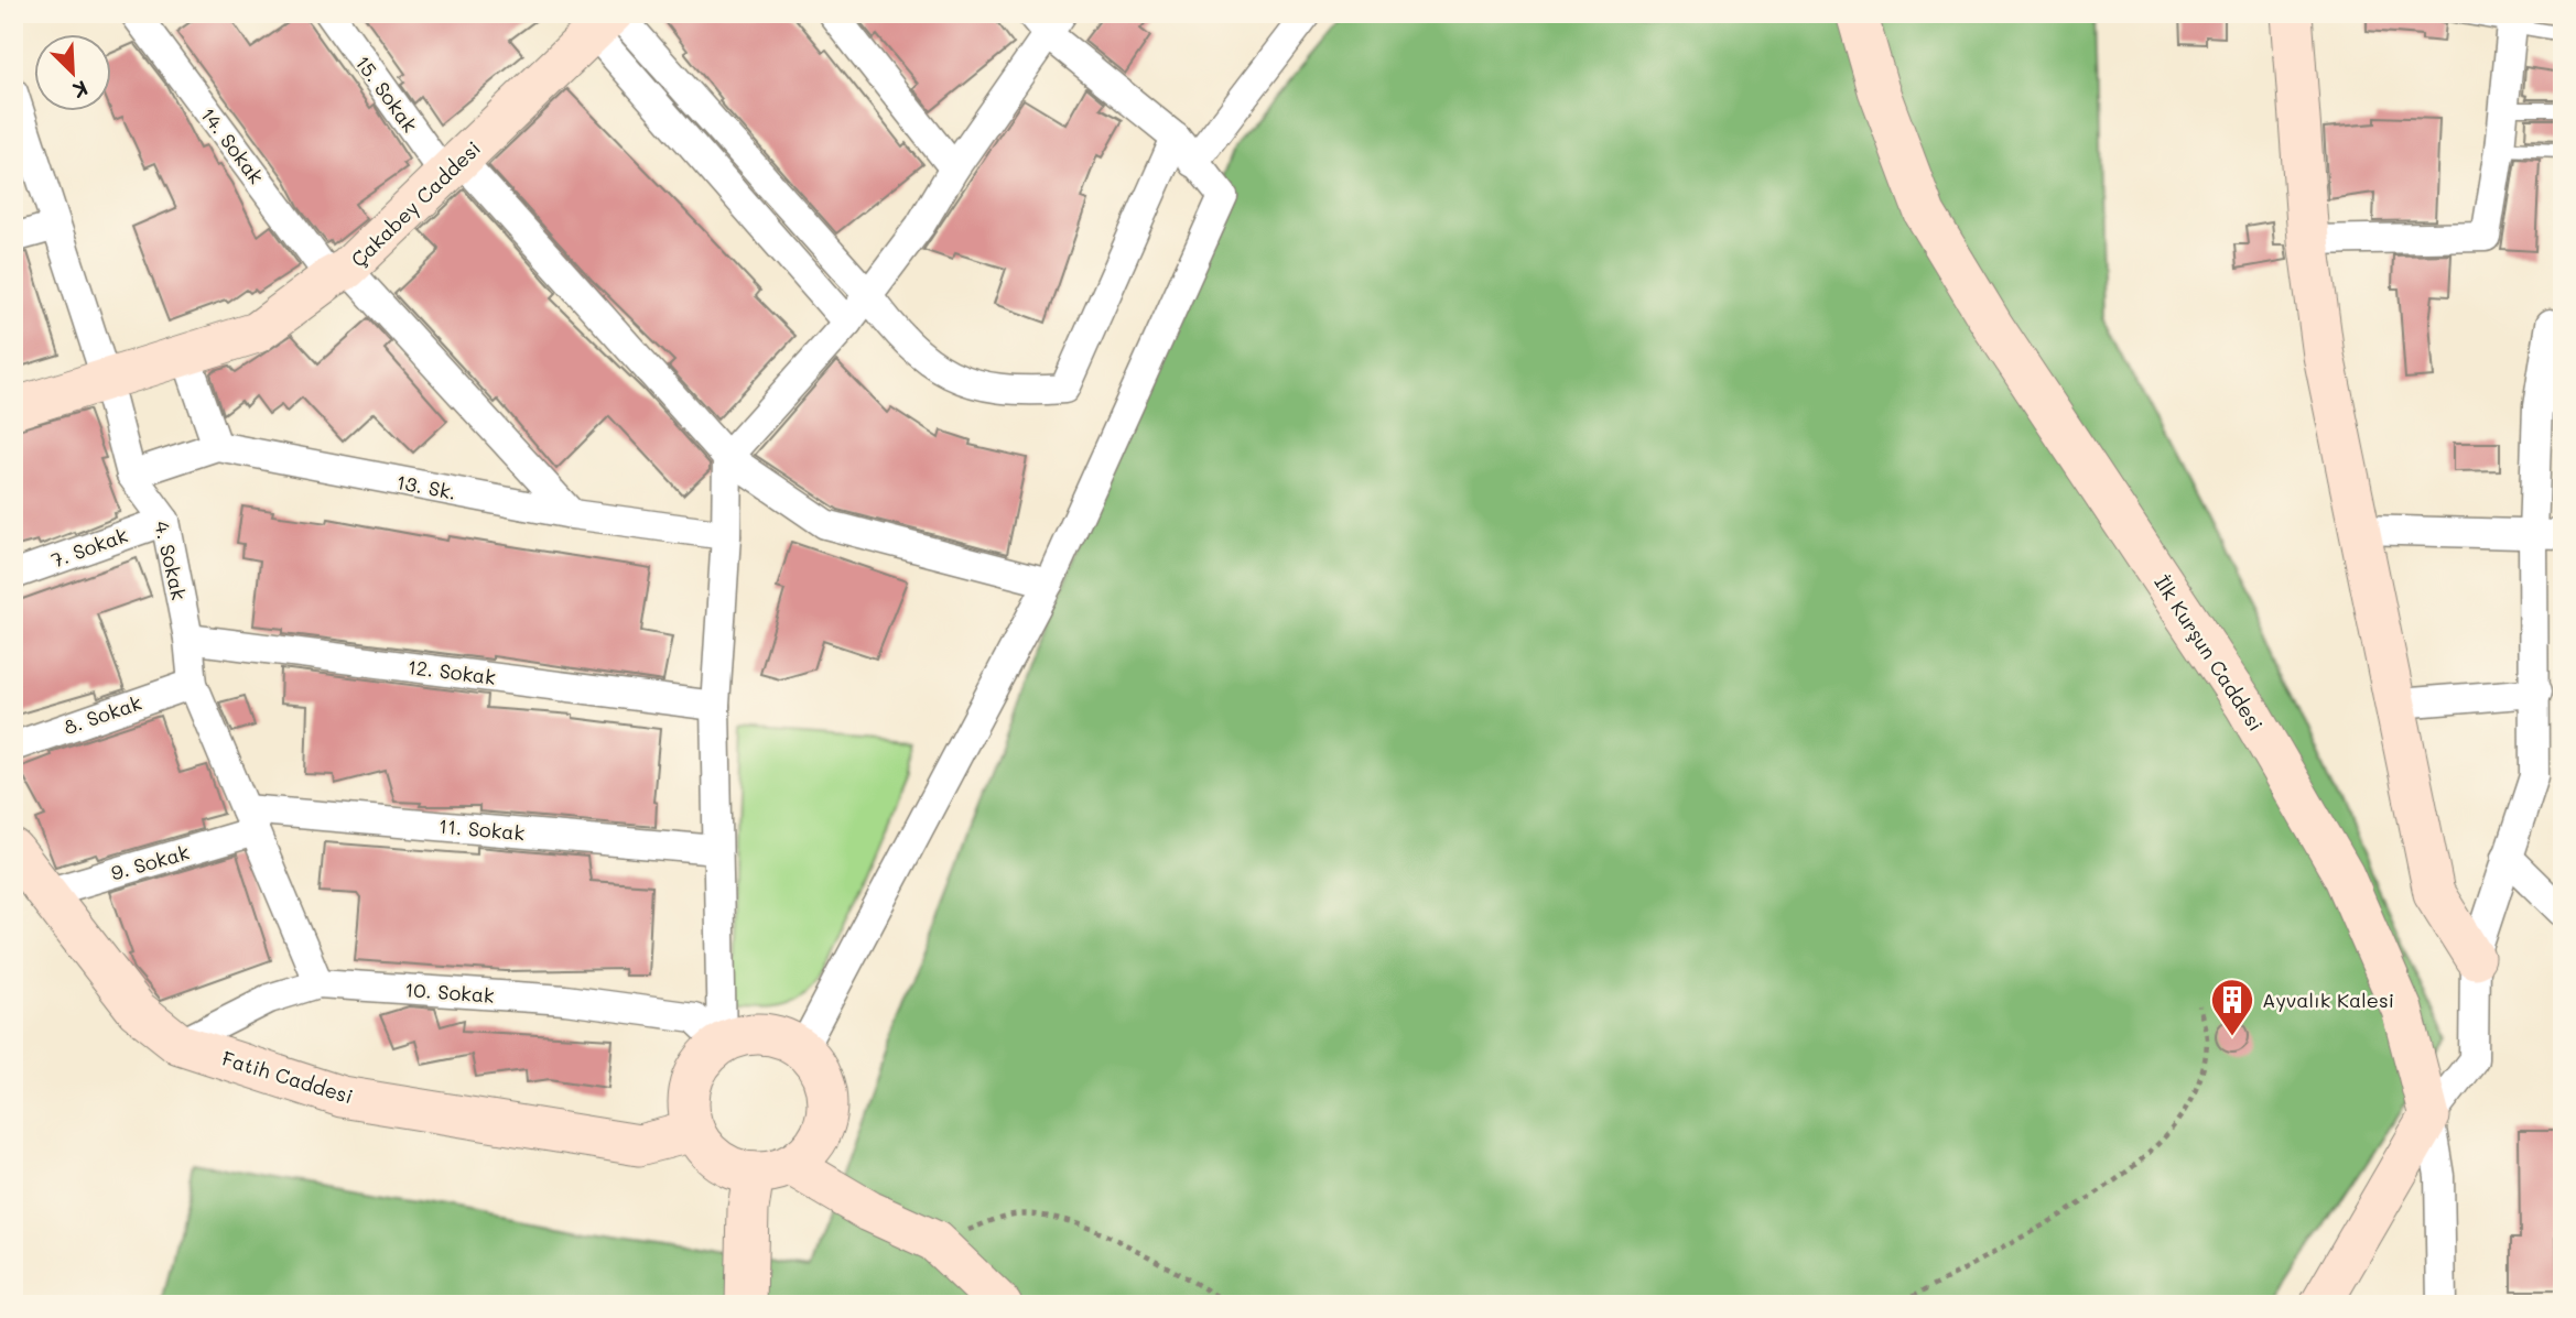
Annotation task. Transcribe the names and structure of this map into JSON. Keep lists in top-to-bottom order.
{
  "streets": {
    "street": [
      "15. Sokak",
      "14. Sokak",
      "Çakabey Caddesi",
      "13. Sk.",
      "7. Sokak",
      "4. Sokak",
      "İlk Kurşun Caddesi",
      "12. Sokak",
      "8. Sokak",
      "11. Sokak",
      "9. Sokak",
      "10. Sokak",
      "Fatih Caddesi"
    ]
  },
  "crossings": [
    ["15. Sokak", "Çakabey Caddesi"],
    ["14. Sokak", "Çakabey Caddesi"],
    ["14. Sokak", "13. Sk."],
    ["Çakabey Caddesi", "4. Sokak"],
    ["13. Sk.", "4. Sokak"],
    ["7. Sokak", "4. Sokak"],
    ["4. Sokak", "12. Sokak"],
    ["4. Sokak", "8. Sokak"],
    ["4. Sokak", "11. Sokak"],
    ["4. Sokak", "9. Sokak"],
    ["4. Sokak", "10. Sokak"],
    ["11. Sokak", "9. Sokak"],
    ["9. Sokak", "Fatih Caddesi"],
    ["10. Sokak", "Fatih Caddesi"]
  ],
  "places": {
    "building": ["Ayvalık Kalesi"]
  },
  "north": "bottom right"
}
